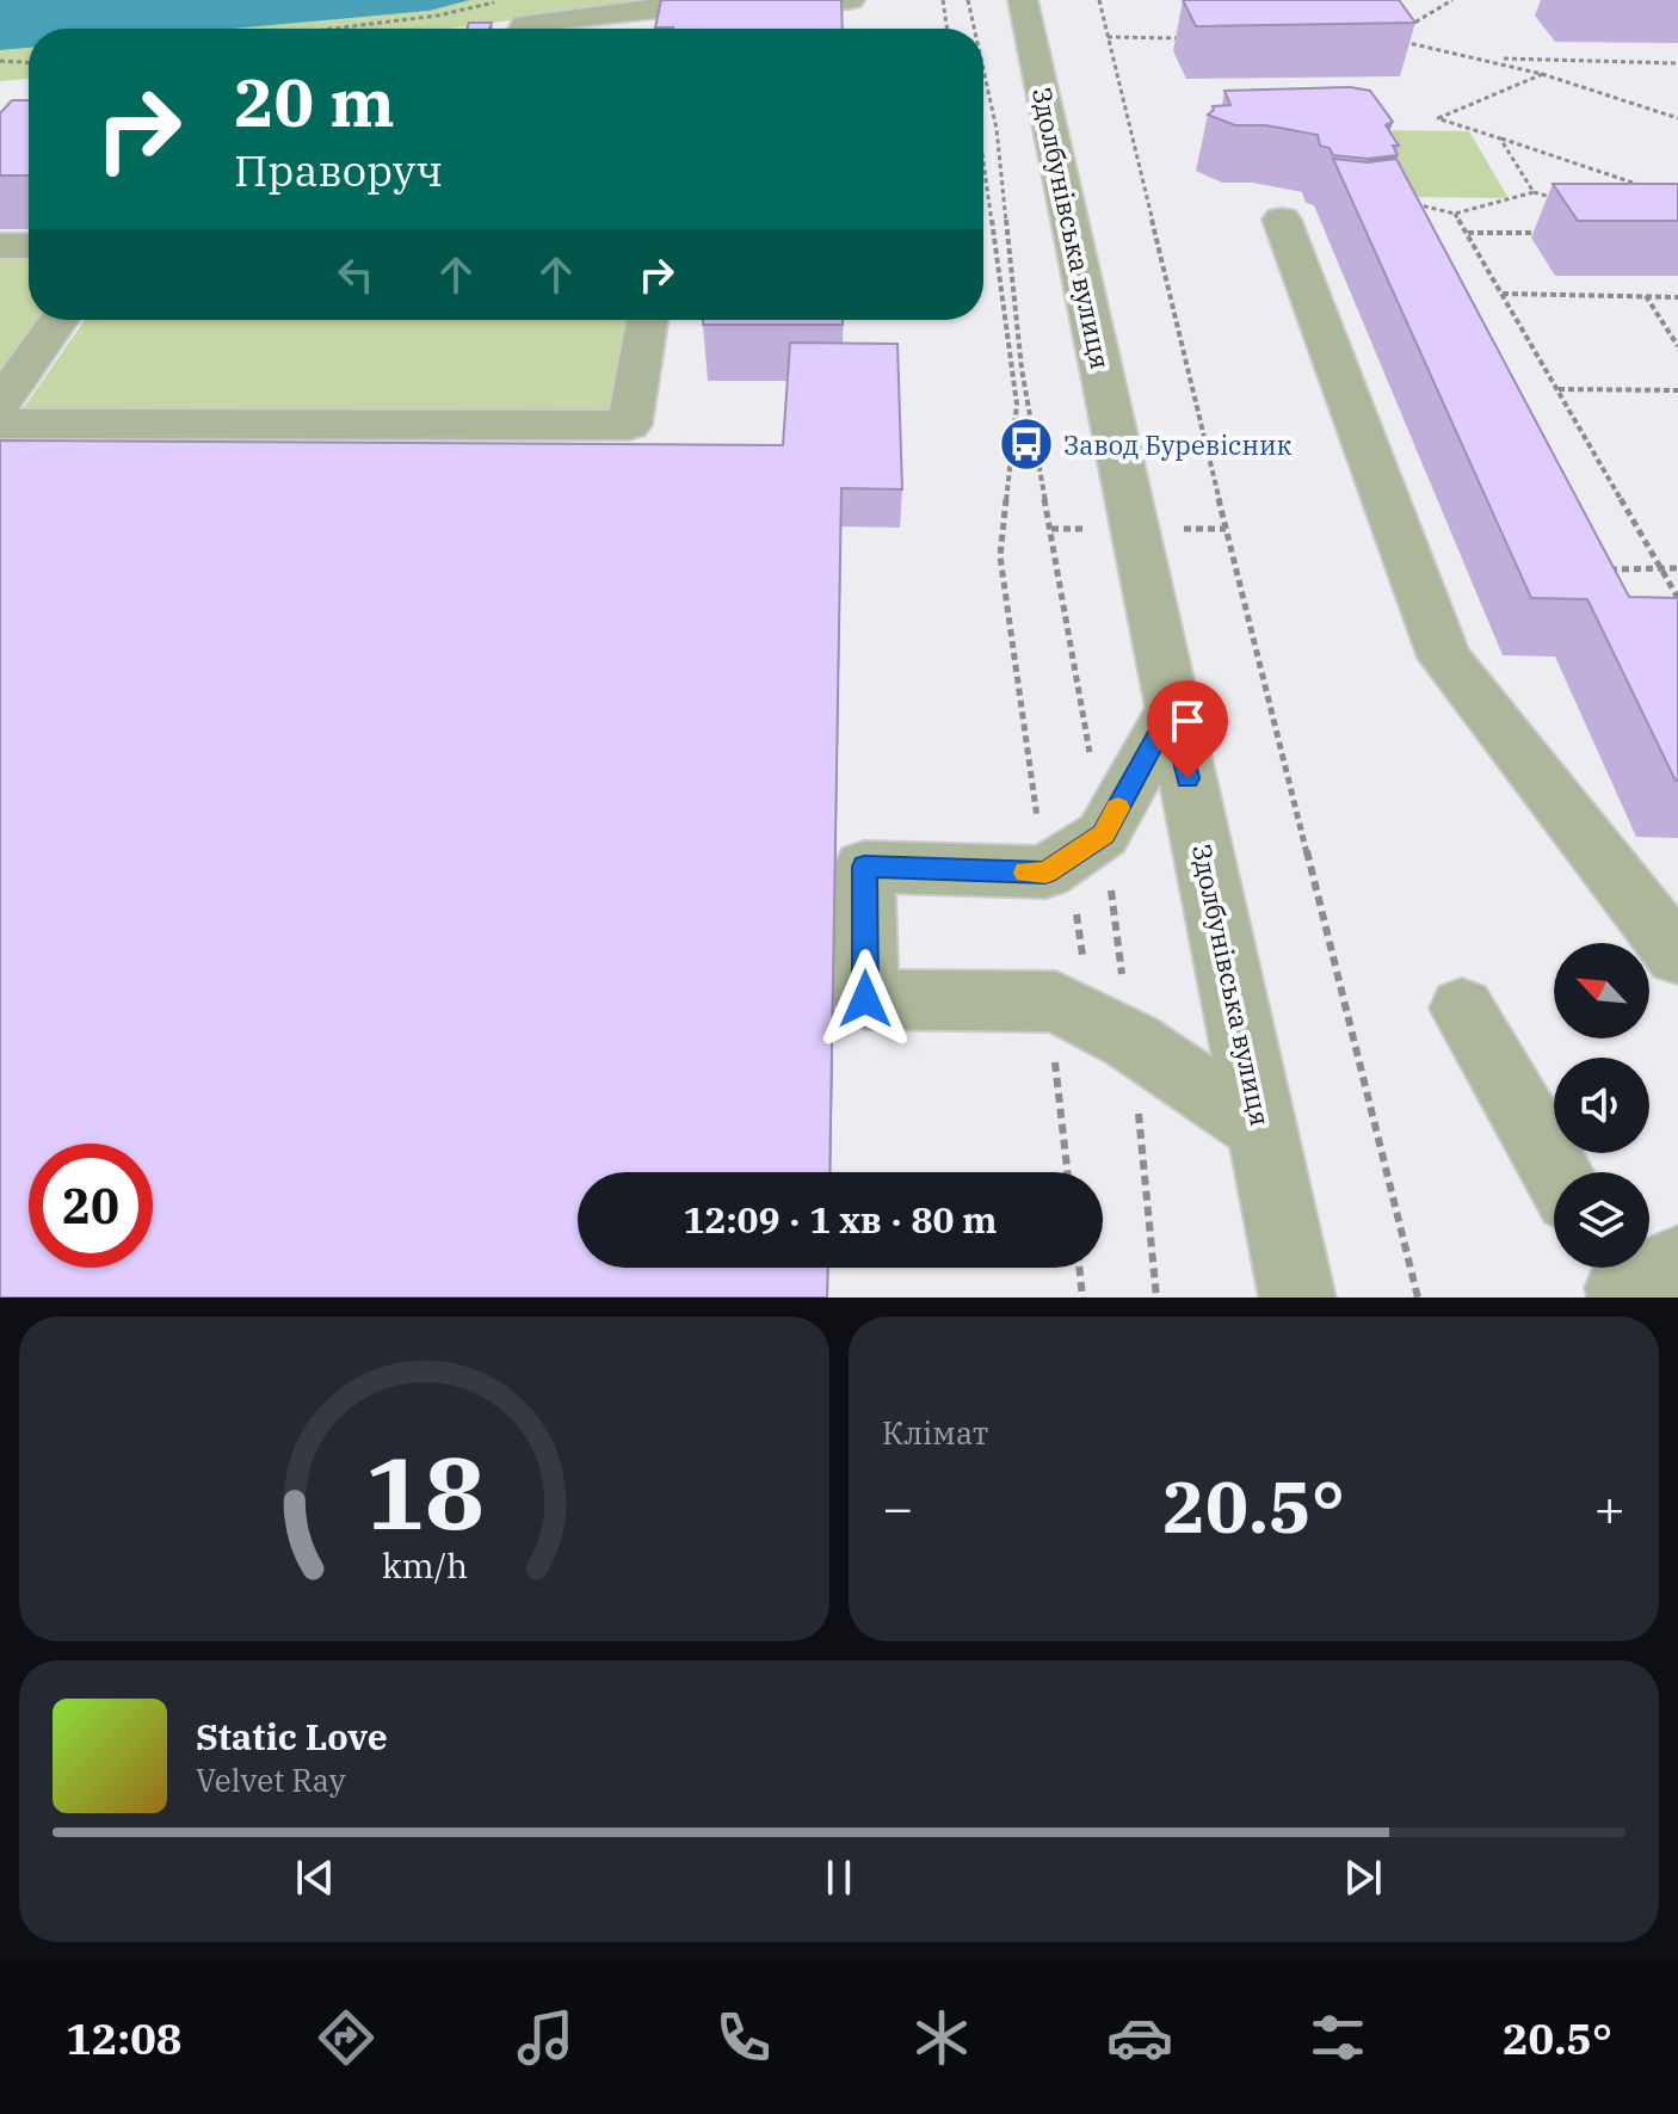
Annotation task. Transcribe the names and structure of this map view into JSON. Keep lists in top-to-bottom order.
{
  "streets": {
    "street": ["Здолбунівська вулиця"]
  },
  "places": {
    "bus stop": ["Завод Буревісник"]
  },
  "north": "top left",
  "page": {
    "turn": ["20 m", "Праворуч"],
    "limit": "20",
    "trip": "12:09 · 1 хв · 80 m",
    "tile": "Клімат",
    "heat": ["−", "20.5°", "+"],
    "song": ["Static Love", "Velvet Ray"],
    "tabs": ["12:08", "20.5°"],
    "gauge": ["18", "km/h"]
  }
}
